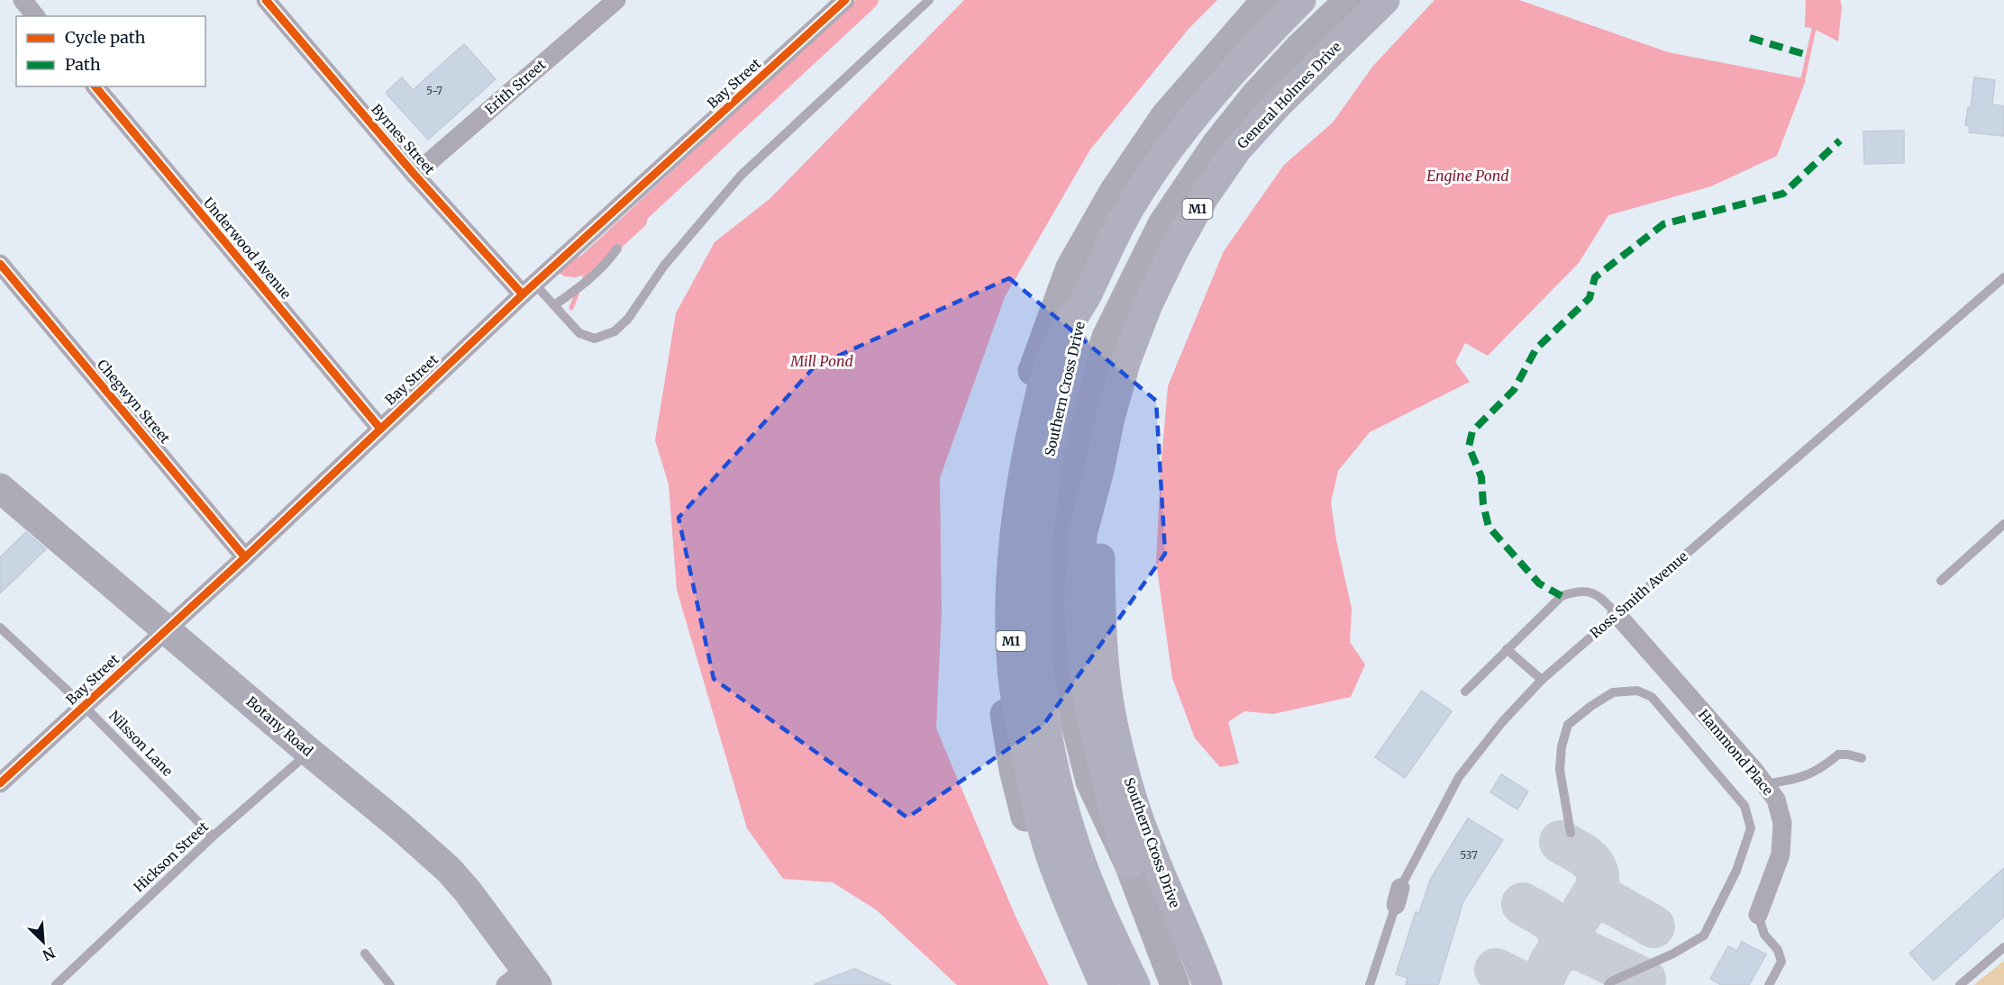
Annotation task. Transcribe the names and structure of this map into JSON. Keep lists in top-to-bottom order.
{
  "streets": {
    "highway": ["General Holmes Drive", "M1", "Southern Cross Drive"],
    "main road": ["Botany Road"],
    "street": [
      "Bay Street",
      "Erith Street",
      "Byrnes Street",
      "Underwood Avenue",
      "Chegwyn Street",
      "Hammond Place"
    ],
    "lane": ["Ross Smith Avenue", "Nilsson Lane", "Hickson Street"]
  },
  "crossings": [
    ["Bay Street", "Byrnes Street"],
    ["Bay Street", "Underwood Avenue"],
    ["Bay Street", "Chegwyn Street"],
    ["Bay Street", "Botany Road"],
    ["Bay Street", "Nilsson Lane"],
    ["Erith Street", "Byrnes Street"],
    ["General Holmes Drive", "Southern Cross Drive"],
    ["M1", "Southern Cross Drive"],
    ["Ross Smith Avenue", "Hammond Place"],
    ["Botany Road", "Hickson Street"],
    ["Nilsson Lane", "Hickson Street"]
  ],
  "water": ["Engine Pond", "Mill Pond"],
  "house_numbers": ["5-7", "537"],
  "legend": ["Cycle path", "Path"],
  "north": "bottom right"
}
